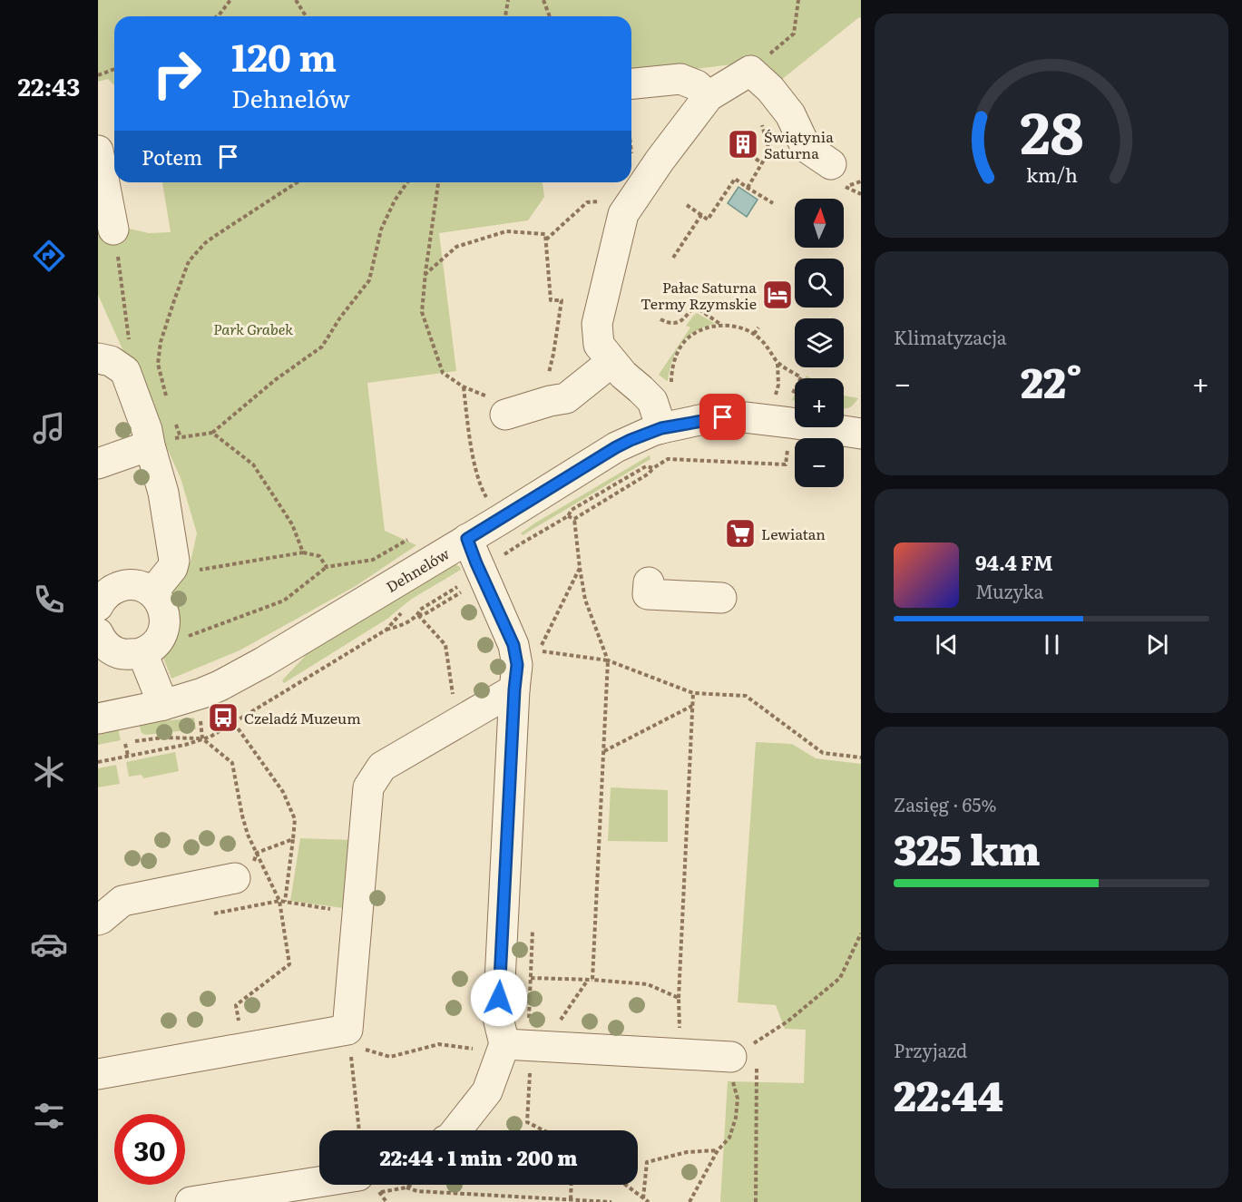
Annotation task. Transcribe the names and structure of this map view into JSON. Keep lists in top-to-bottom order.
{
  "streets": {
    "street": ["Dehnelów"]
  },
  "parks": ["Park Grabek"],
  "places": {
    "building": ["Świątynia Saturna"],
    "hotel": ["Pałac Saturna Termy Rzymskie"],
    "supermarket": ["Lewiatan"],
    "bus stop": ["Czeladź Muzeum"]
  },
  "north": "top",
  "page": {
    "tabs": "22:43",
    "turn": ["120 m", "Dehnelów"],
    "then": "Potem",
    "map_buttons": ["+", "−"],
    "tile": [
      "Klimatyzacja",
      ["Zasięg · 65%", "325 km"],
      ["Przyjazd", "22:44"]
    ],
    "heat": ["−", "22°", "+"],
    "song": ["94.4 FM", "Muzyka"],
    "limit": "30",
    "trip": "22:44 · 1 min · 200 m",
    "gauge": ["28", "km/h"]
  }
}
